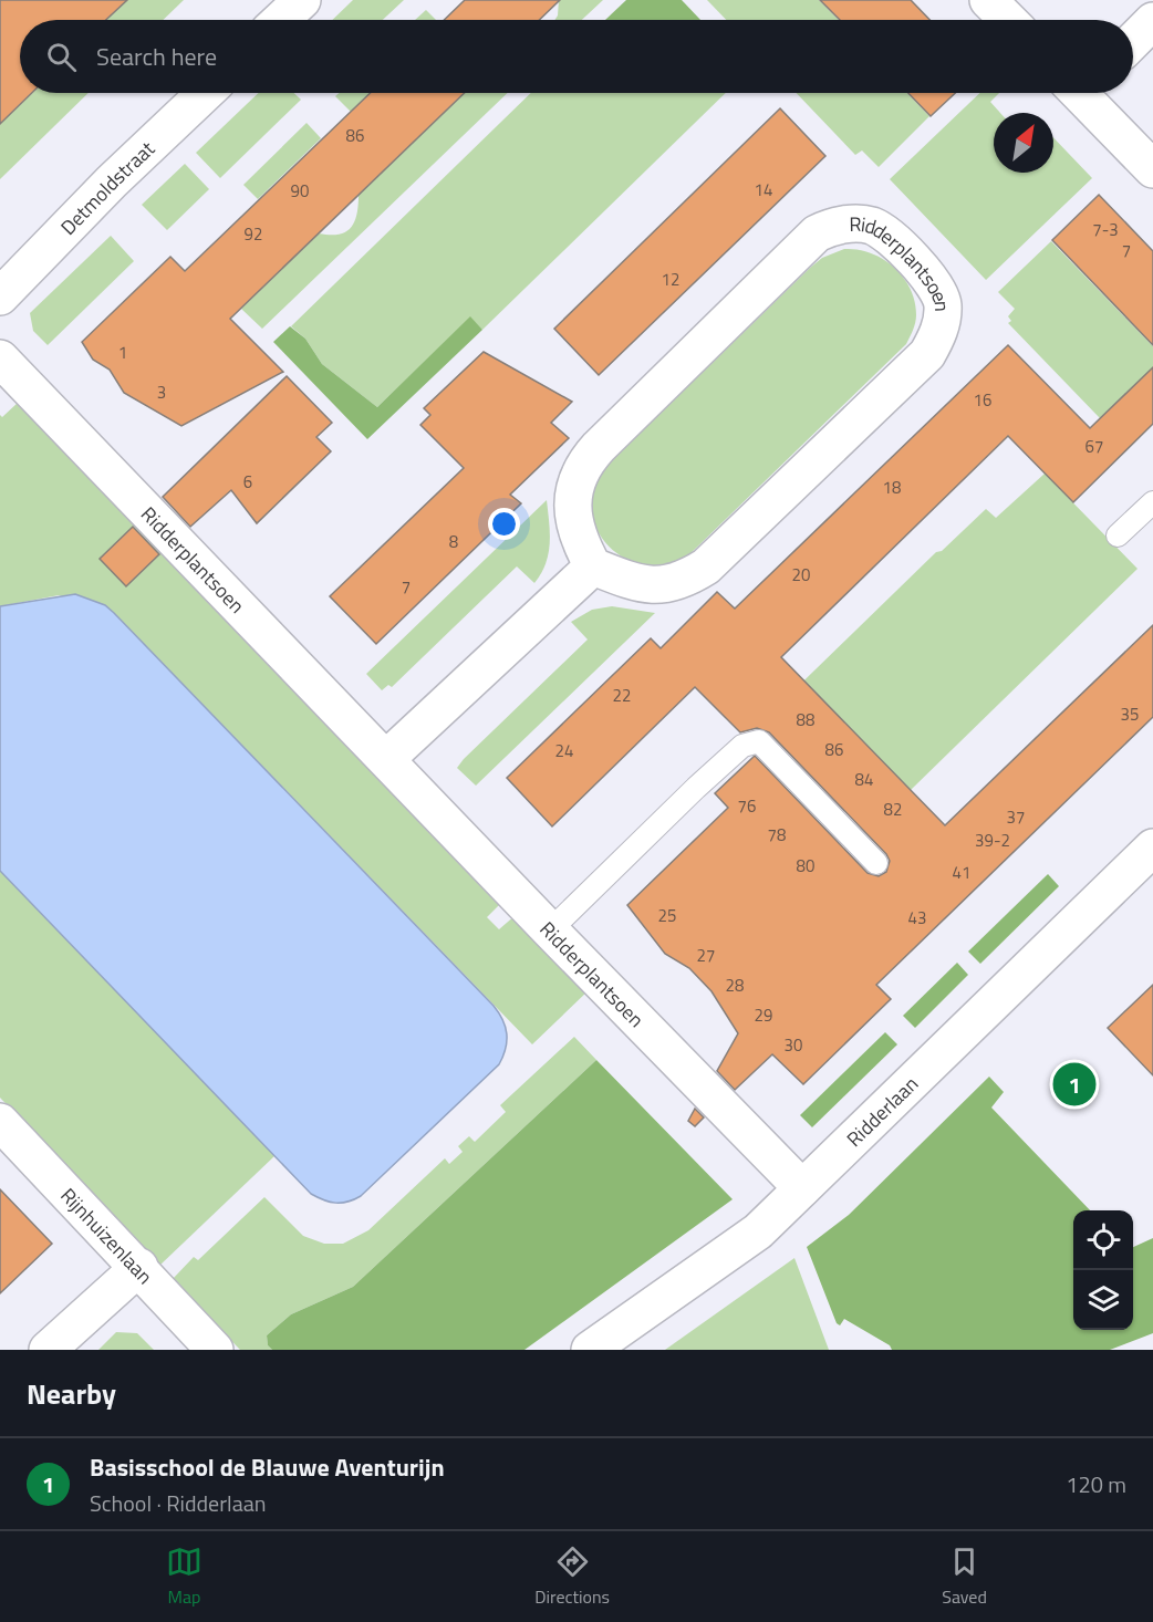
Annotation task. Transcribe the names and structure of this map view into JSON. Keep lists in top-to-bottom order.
{
  "streets": {
    "street": [
      "Detmoldstraat",
      "Ridderplantsoen",
      "Ridderlaan",
      "Rijnhuizenlaan"
    ]
  },
  "crossings": [
    ["Ridderplantsoen", "Ridderlaan"]
  ],
  "house_numbers": [
    "86",
    "14",
    "90",
    "7-3",
    "92",
    "7",
    "12",
    "1",
    "3",
    "16",
    "67",
    "6",
    "18",
    "8",
    "20",
    "7",
    "22",
    "35",
    "88",
    "86",
    "24",
    "84",
    "76",
    "82",
    "37",
    "78",
    "39-2",
    "80",
    "41",
    "25",
    "43",
    "27",
    "28",
    "29",
    "30"
  ],
  "north": "top right",
  "page": {
    "search": "Search here",
    "pins": "1",
    "heading": "Nearby",
    "list": [
      {
        "mark": "1",
        "name": "Basisschool de Blauwe Aventurijn",
        "note": "School · Ridderlaan",
        "value": "120 m"
      }
    ],
    "nav": ["Map", "Directions", "Saved"]
  }
}
